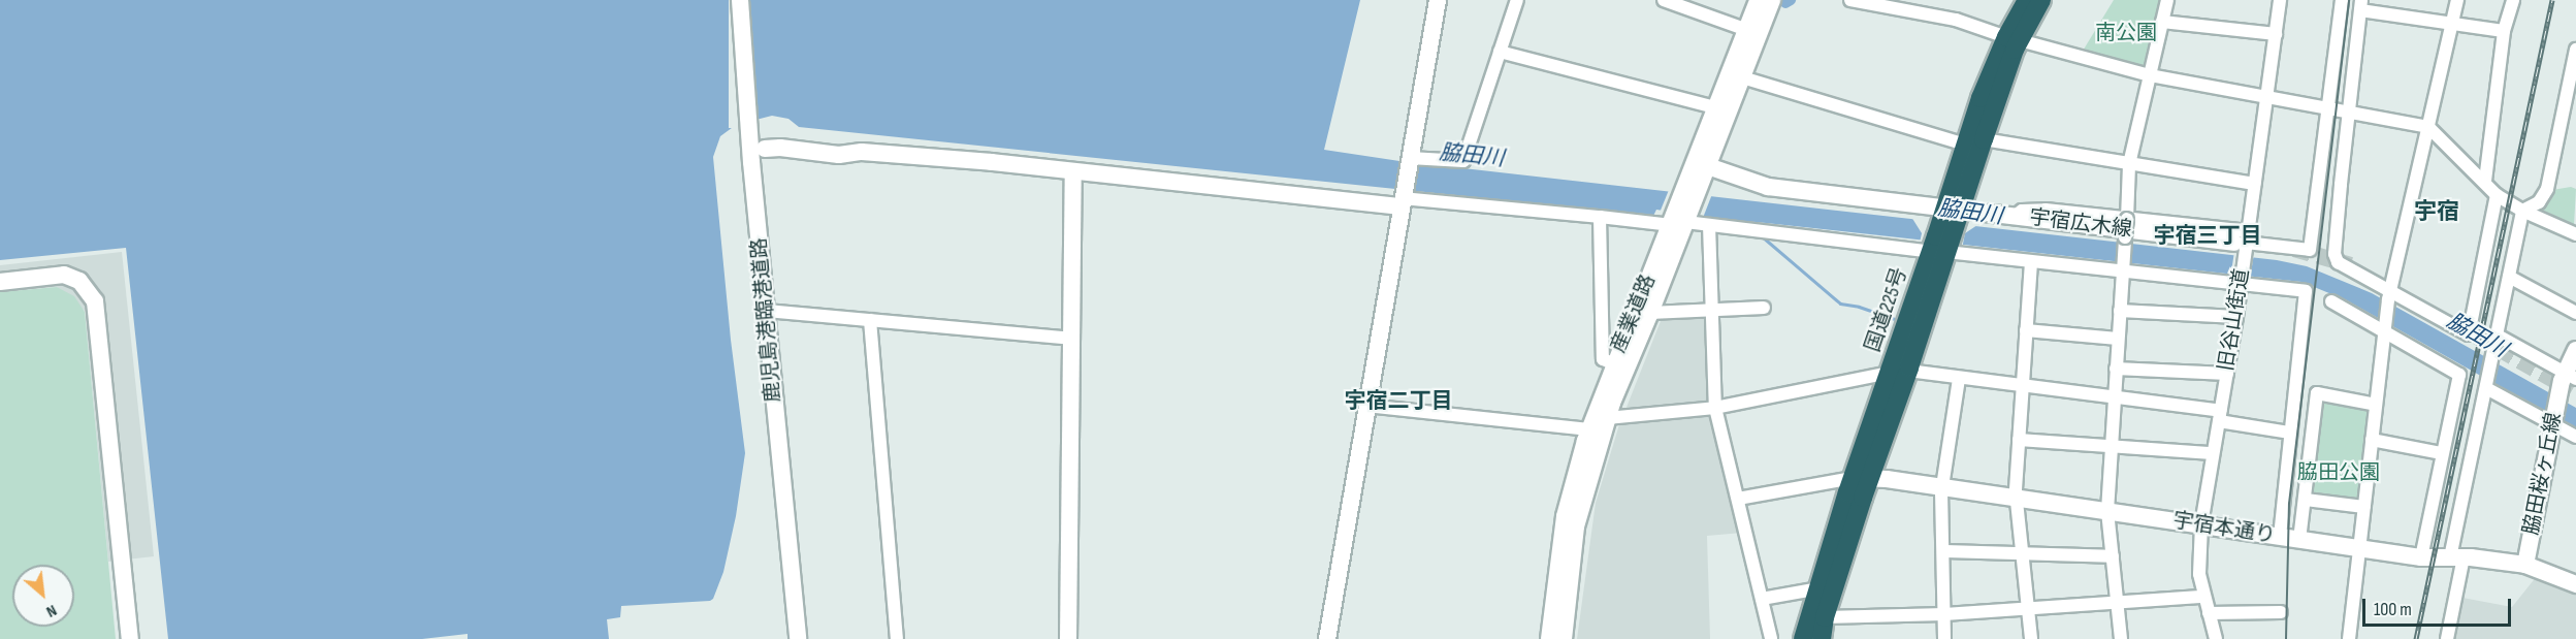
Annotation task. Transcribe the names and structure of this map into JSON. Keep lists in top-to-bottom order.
{
  "streets": {
    "highway": ["国道225号"],
    "street": [
      "宇宿広木線",
      "産業道路",
      "鹿児島港臨港道路",
      "旧谷山街道",
      "脇田桜ヶ丘線",
      "宇宿本通り"
    ]
  },
  "crossings": [
    ["宇宿広木線", "国道225号"],
    ["宇宿広木線", "産業道路"],
    ["宇宿広木線", "旧谷山街道"],
    ["国道225号", "宇宿本通り"],
    ["旧谷山街道", "宇宿本通り"],
    ["脇田桜ヶ丘線", "宇宿本通り"]
  ],
  "districts": ["宇宿", "宇宿三丁目", "宇宿二丁目"],
  "water": ["脇田川"],
  "parks": ["南公園", "脇田公園"],
  "scale_bar": "100 m",
  "north": "bottom right"
}
